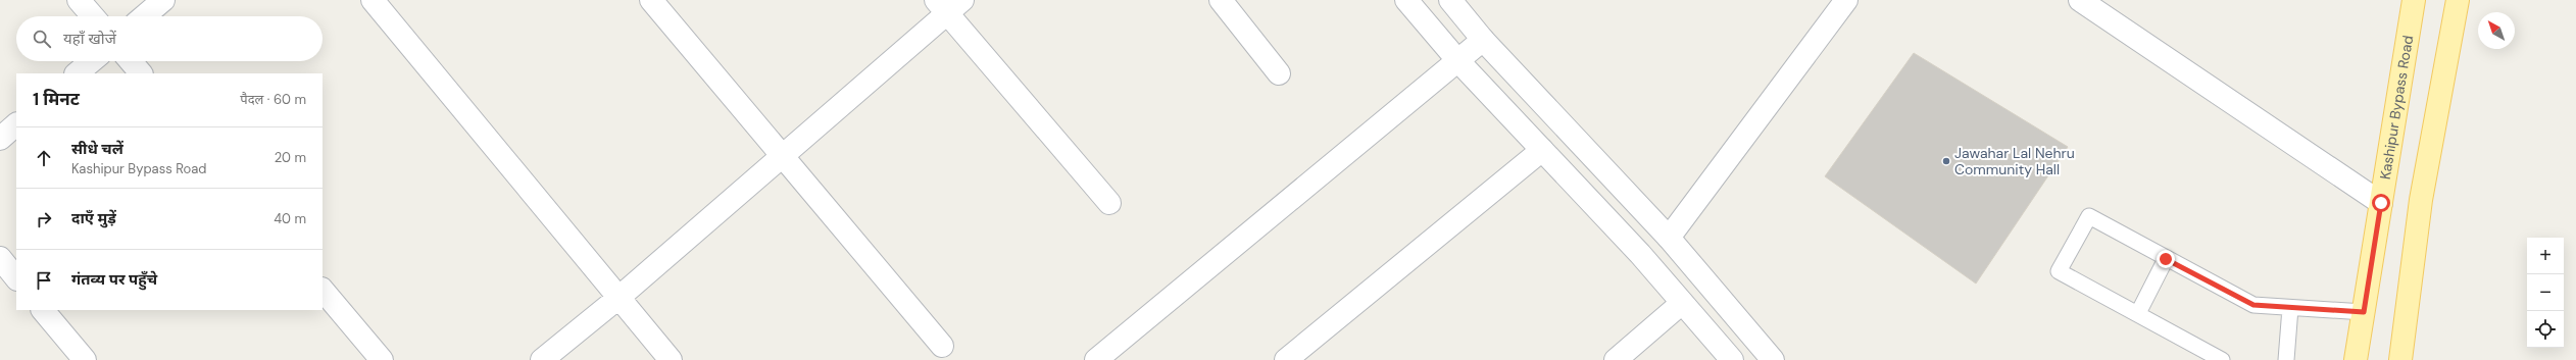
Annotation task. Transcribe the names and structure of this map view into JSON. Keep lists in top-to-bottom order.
{
  "streets": {
    "main road": ["Kashipur Bypass Road"]
  },
  "places": ["Jawahar Lal Nehru Community Hall"],
  "north": "top left",
  "page": {
    "search": "यहाँ खोजें",
    "heading": ["1 मिनट", "पैदल · 60 m"],
    "list": [
      ["सीधे चलें", "Kashipur Bypass Road", "20 m"],
      ["दाएँ मुड़ें", "40 m"],
      "गंतव्य पर पहुँचे"
    ],
    "map_buttons": ["+", "−"]
  }
}
